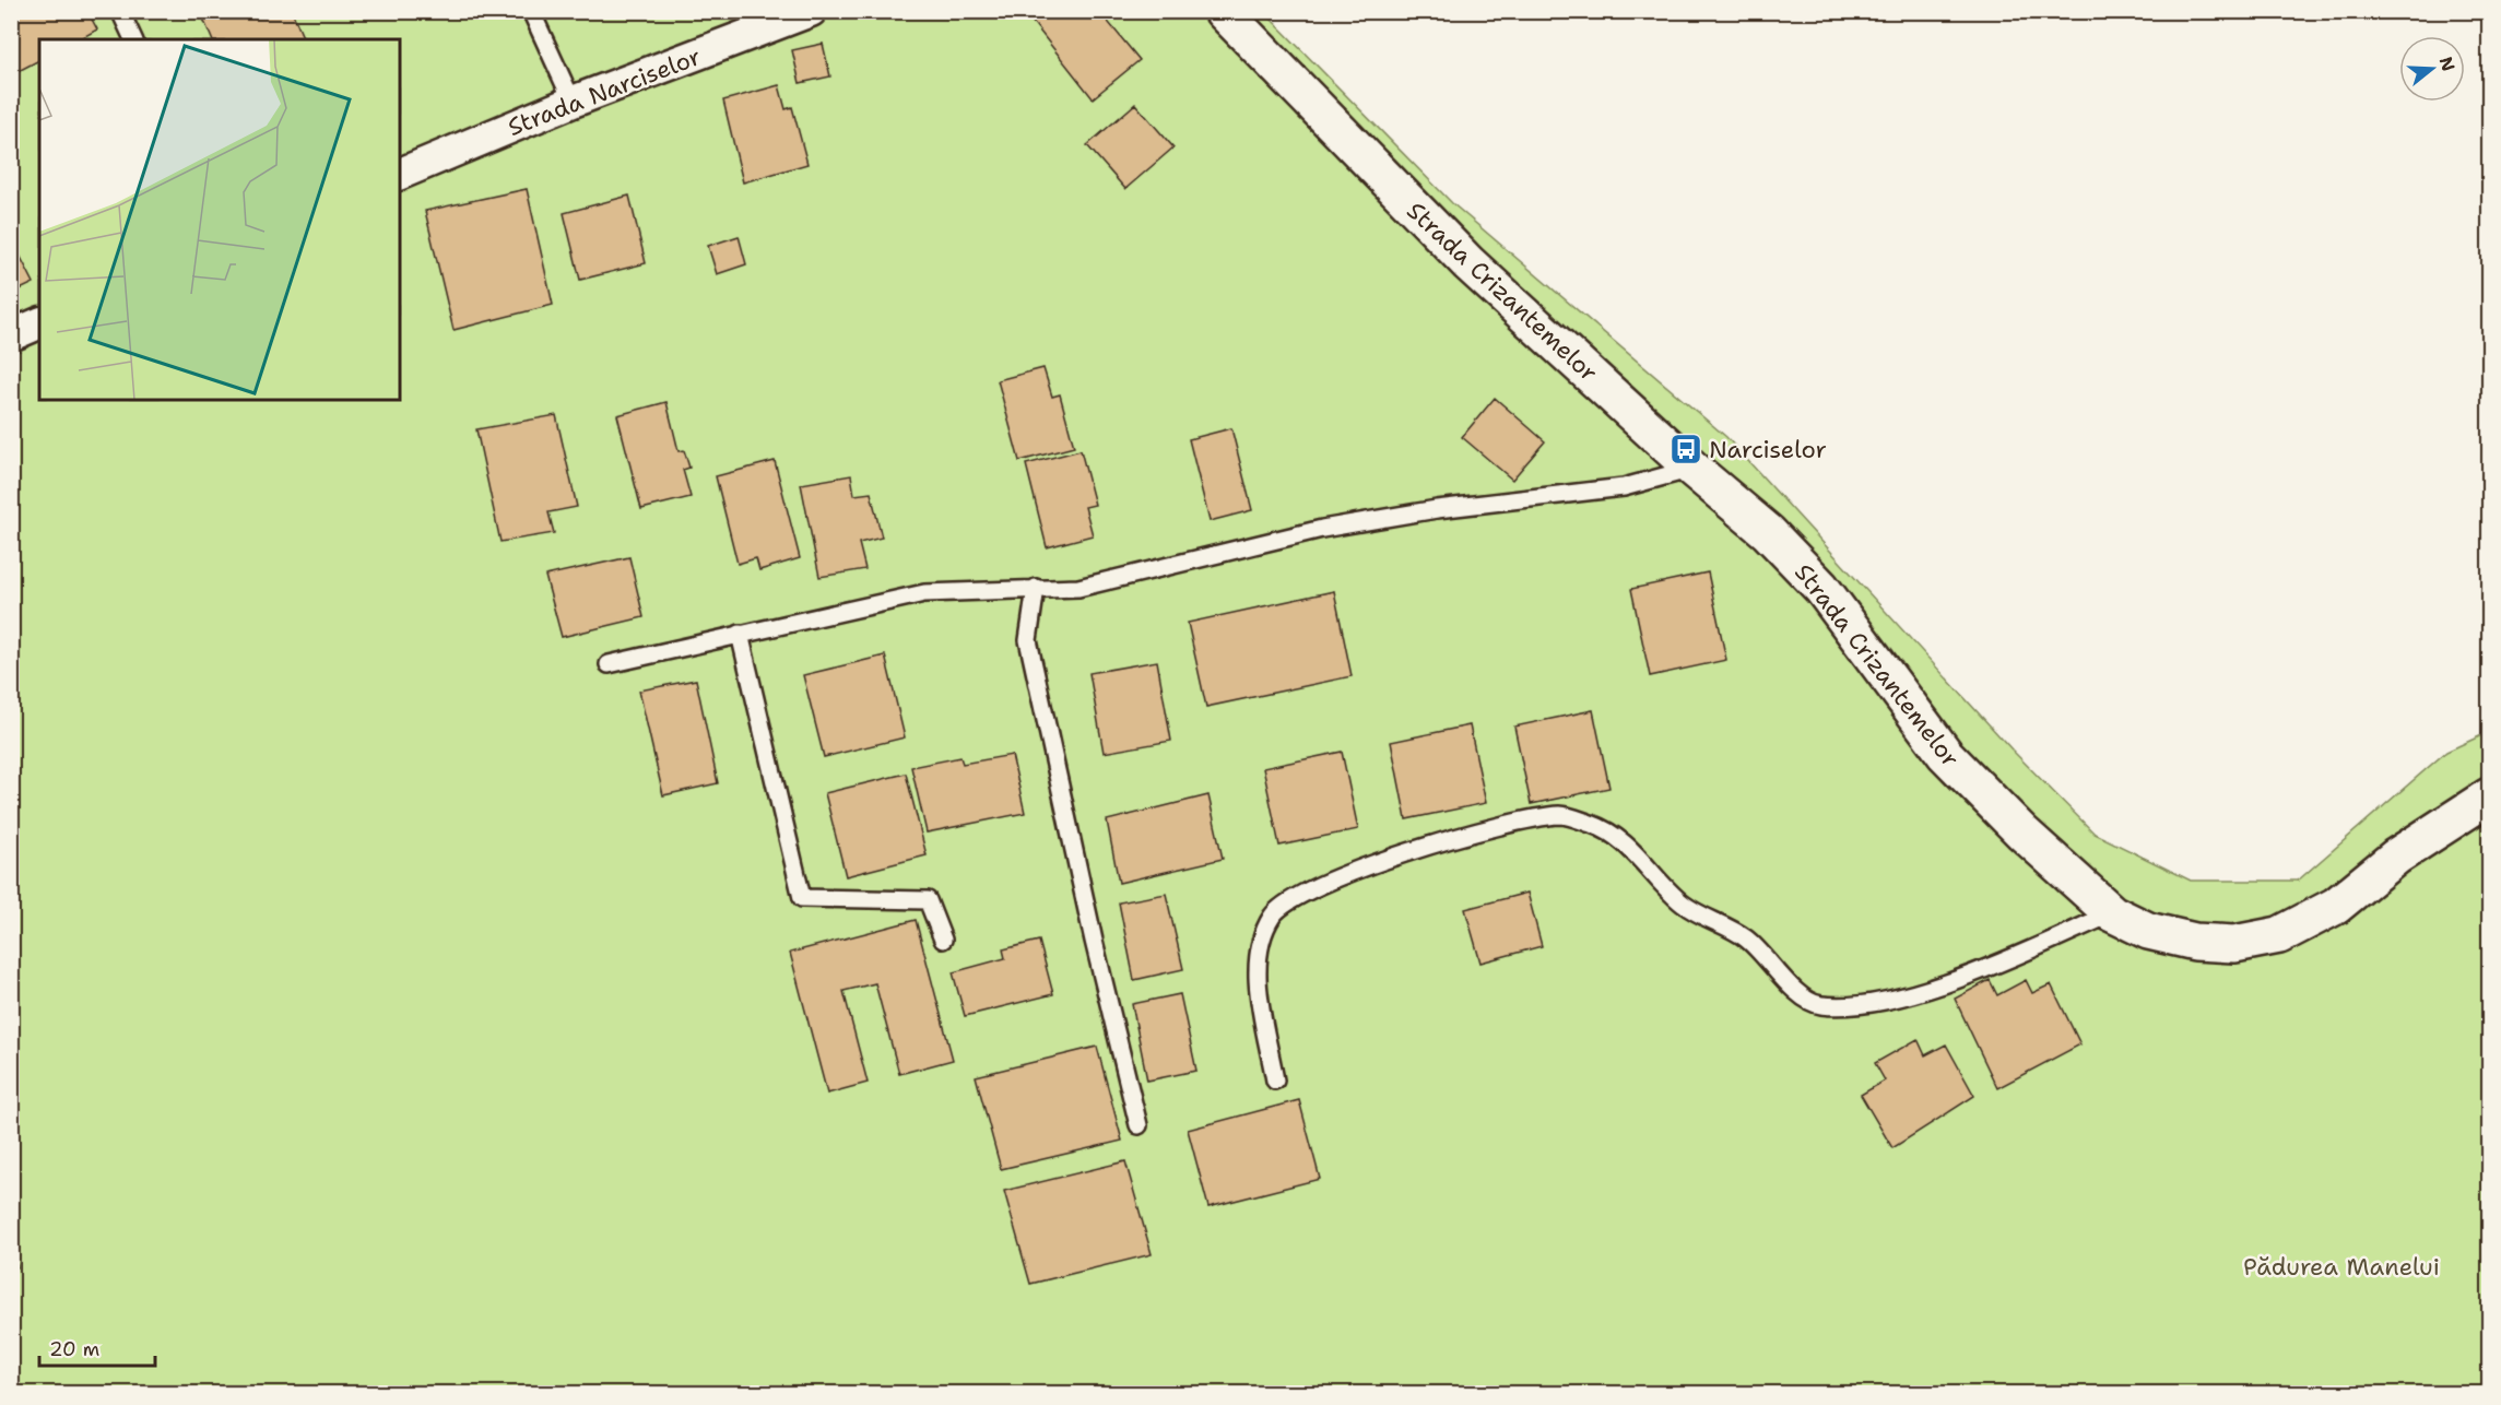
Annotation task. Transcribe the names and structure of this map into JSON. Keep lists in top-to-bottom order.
{
  "streets": {
    "street": ["Strada Narciselor", "Strada Crizantemelor"]
  },
  "parks": ["Pădurea Manelui"],
  "places": {
    "bus stop": ["Narciselor"]
  },
  "scale_bar": "20 m",
  "north": "right"
}
